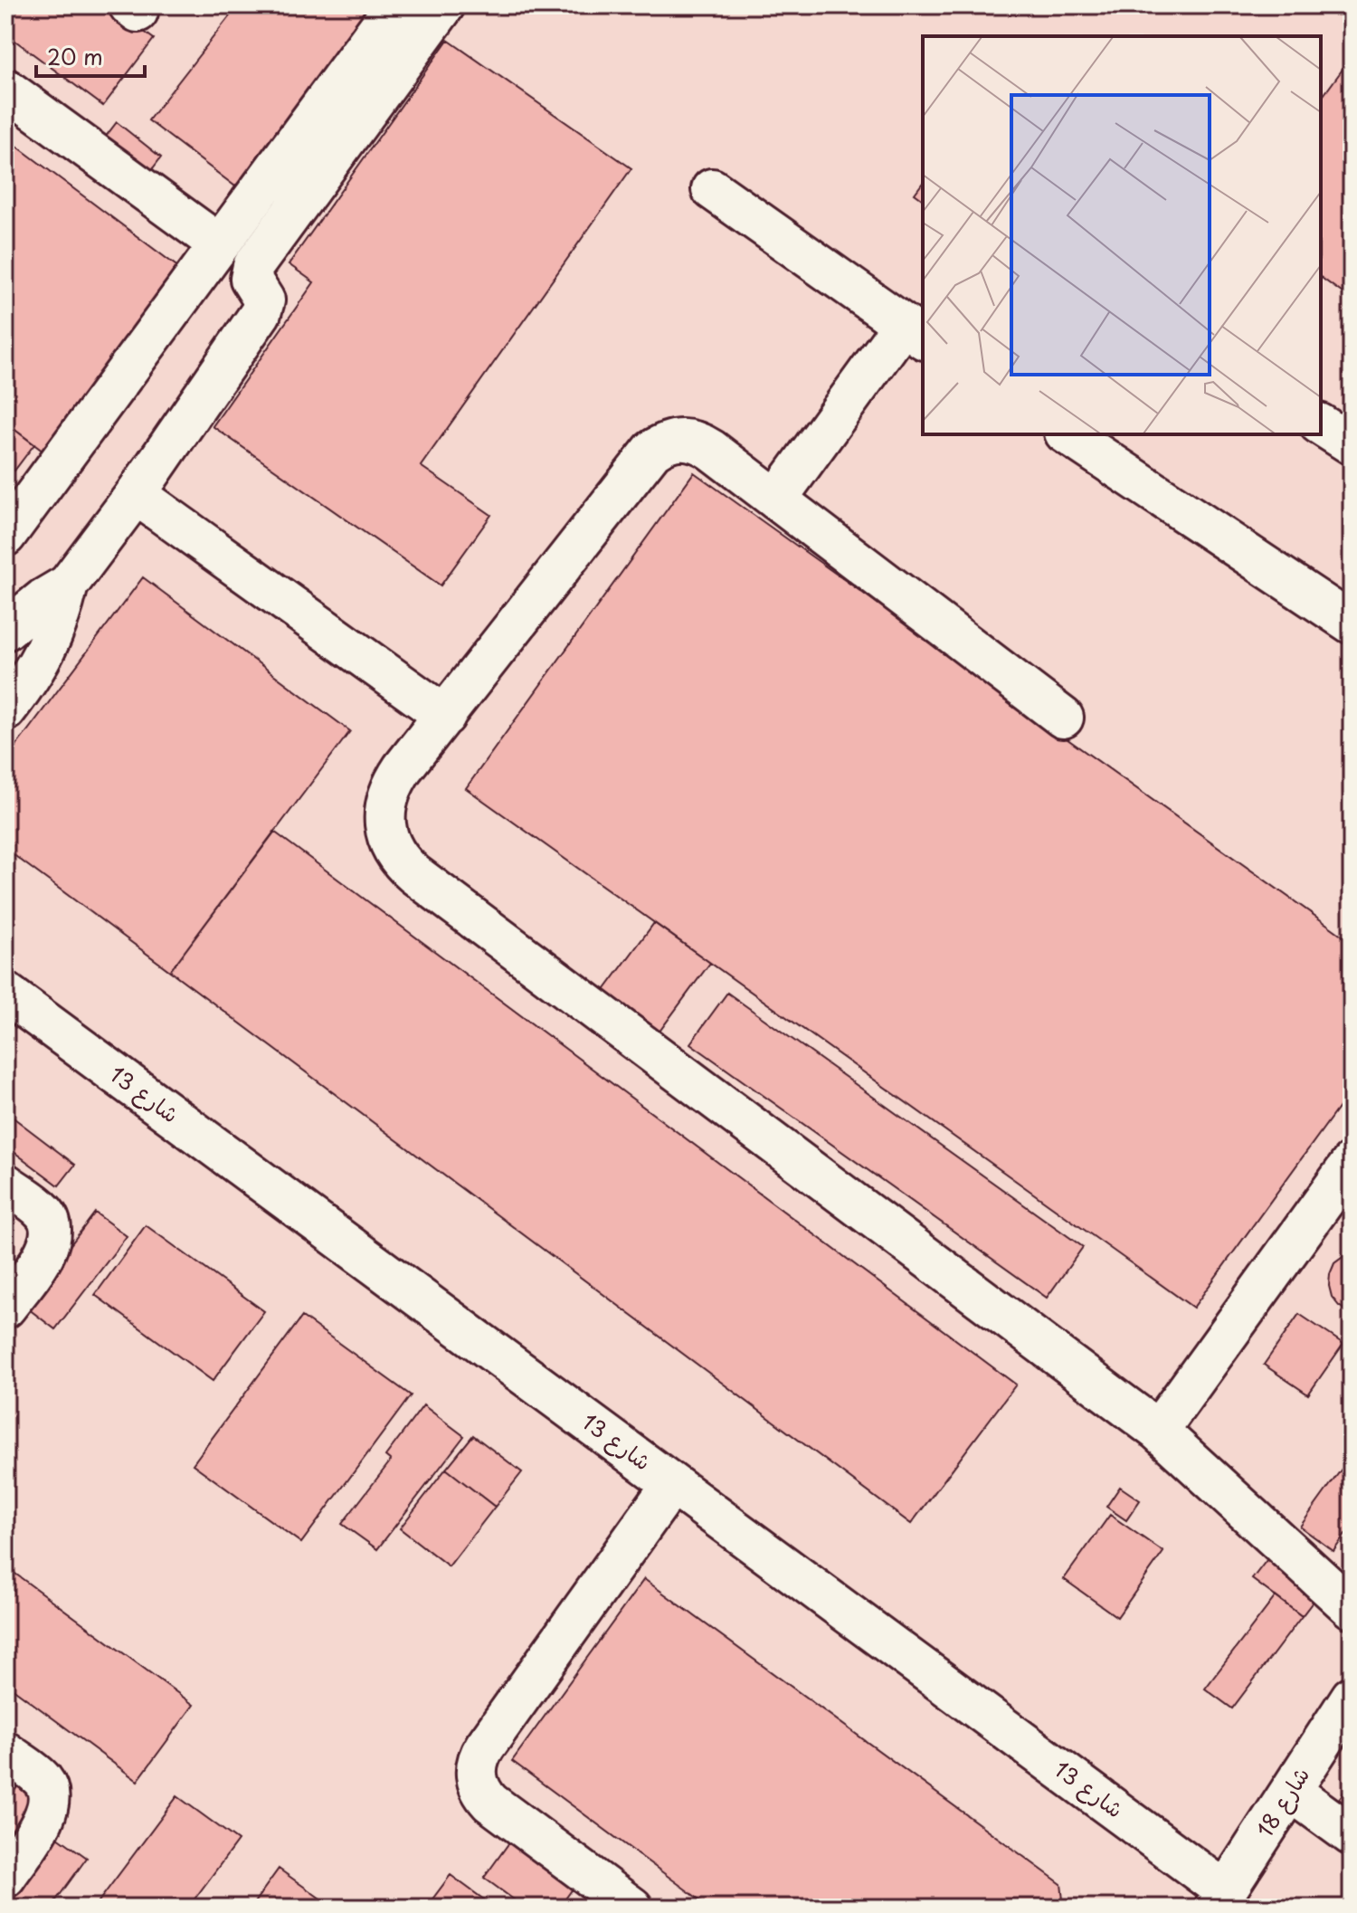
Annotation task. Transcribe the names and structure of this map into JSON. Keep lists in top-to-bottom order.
{
  "streets": {
    "street": ["شارع 13", "شارع 18"]
  },
  "crossings": [
    ["شارع 13", "شارع 18"]
  ],
  "scale_bar": "20 m"
}
